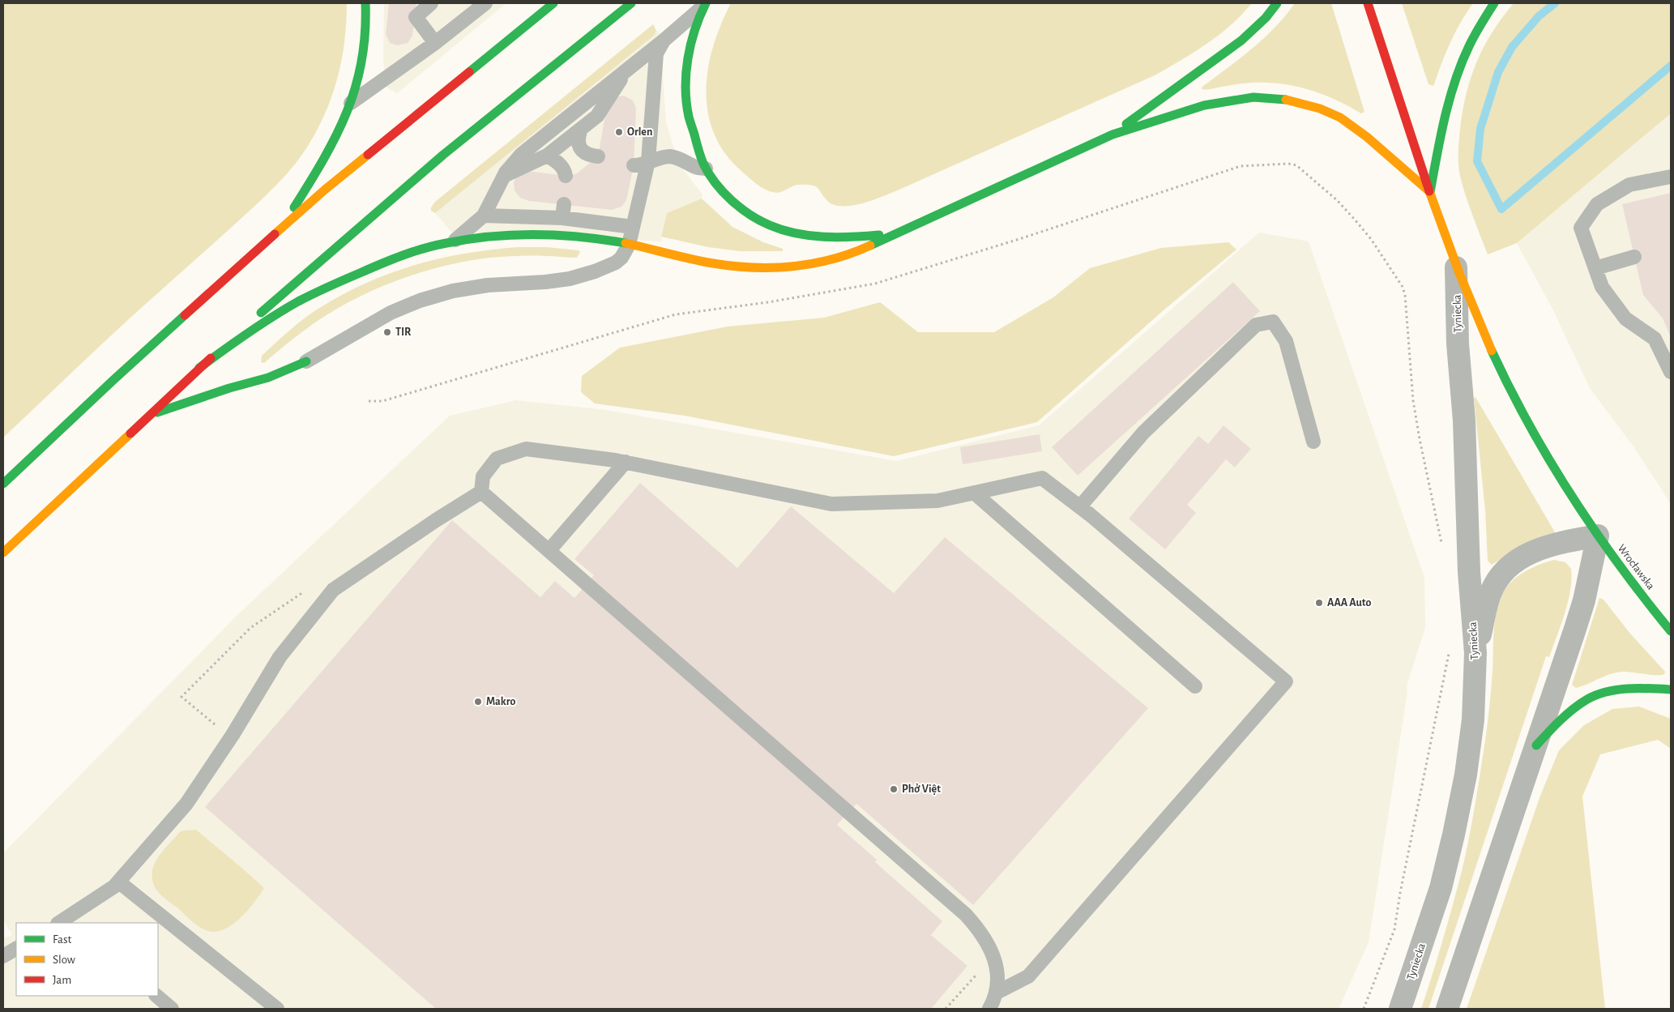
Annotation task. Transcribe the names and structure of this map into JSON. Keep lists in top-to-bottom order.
{
  "streets": {
    "main road": ["Wrocławska"],
    "street": ["Tyniecka"]
  },
  "crossings": [
    ["Tyniecka", "Wrocławska"]
  ],
  "places": [
    "Orlen",
    "TIR",
    "AAA Auto",
    "Makro",
    "Phở Việt"
  ],
  "legend": ["Fast", "Slow", "Jam"]
}
